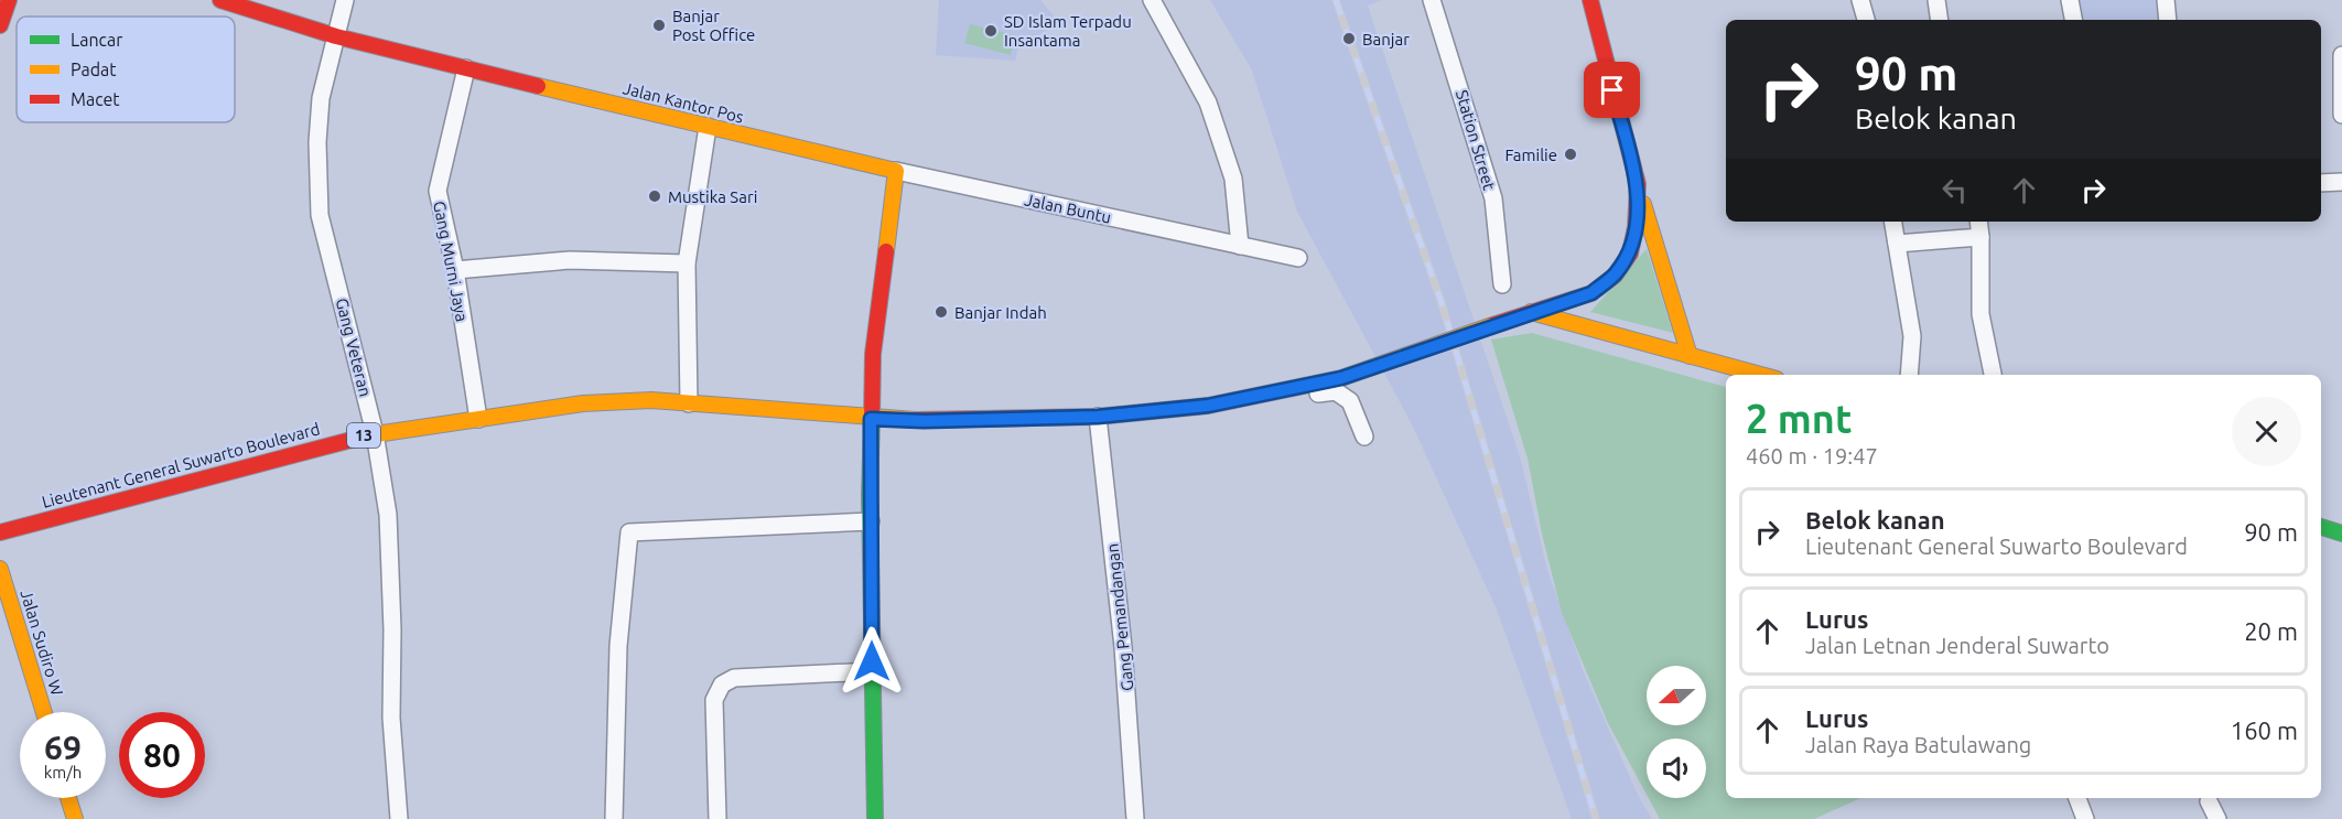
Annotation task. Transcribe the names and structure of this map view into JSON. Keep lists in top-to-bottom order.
{
  "streets": {
    "main road": [
      "Jalan Kantor Pos",
      "13",
      "Lieutenant General Suwarto Boulevard",
      "Jalan Sudiro W"
    ],
    "street": [
      "Station Street",
      "Jalan Buntu",
      "Gang Murni Jaya",
      "Gang Veteran",
      "Gang Pemandangan"
    ]
  },
  "crossings": [
    ["Jalan Kantor Pos", "Jalan Buntu"],
    ["Jalan Kantor Pos", "Gang Murni Jaya"],
    ["Jalan Kantor Pos", "Gang Veteran"],
    ["Gang Murni Jaya", "Lieutenant General Suwarto Boulevard"],
    ["Gang Veteran", "Lieutenant General Suwarto Boulevard"],
    ["13", "Lieutenant General Suwarto Boulevard"],
    ["13", "Gang Pemandangan"]
  ],
  "places": [
    "Banjar Post Office",
    "SD Islam Terpadu Insantama",
    "Banjar",
    "Familie",
    "Mustika Sari",
    "Banjar Indah"
  ],
  "legend": ["Lancar", "Padat", "Macet"],
  "north": "left",
  "page": {
    "turn": ["90 m", "Belok kanan"],
    "heading": ["2 mnt", "460 m · 19:47"],
    "list": [
      {
        "name": "Belok kanan",
        "note": "Lieutenant General Suwarto Boulevard",
        "value": "90 m"
      },
      {
        "name": "Lurus",
        "note": "Jalan Letnan Jenderal Suwarto",
        "value": "20 m"
      },
      {
        "name": "Lurus",
        "note": "Jalan Raya Batulawang",
        "value": "160 m"
      }
    ],
    "speed": "69 km/h",
    "limit": "80"
  }
}
